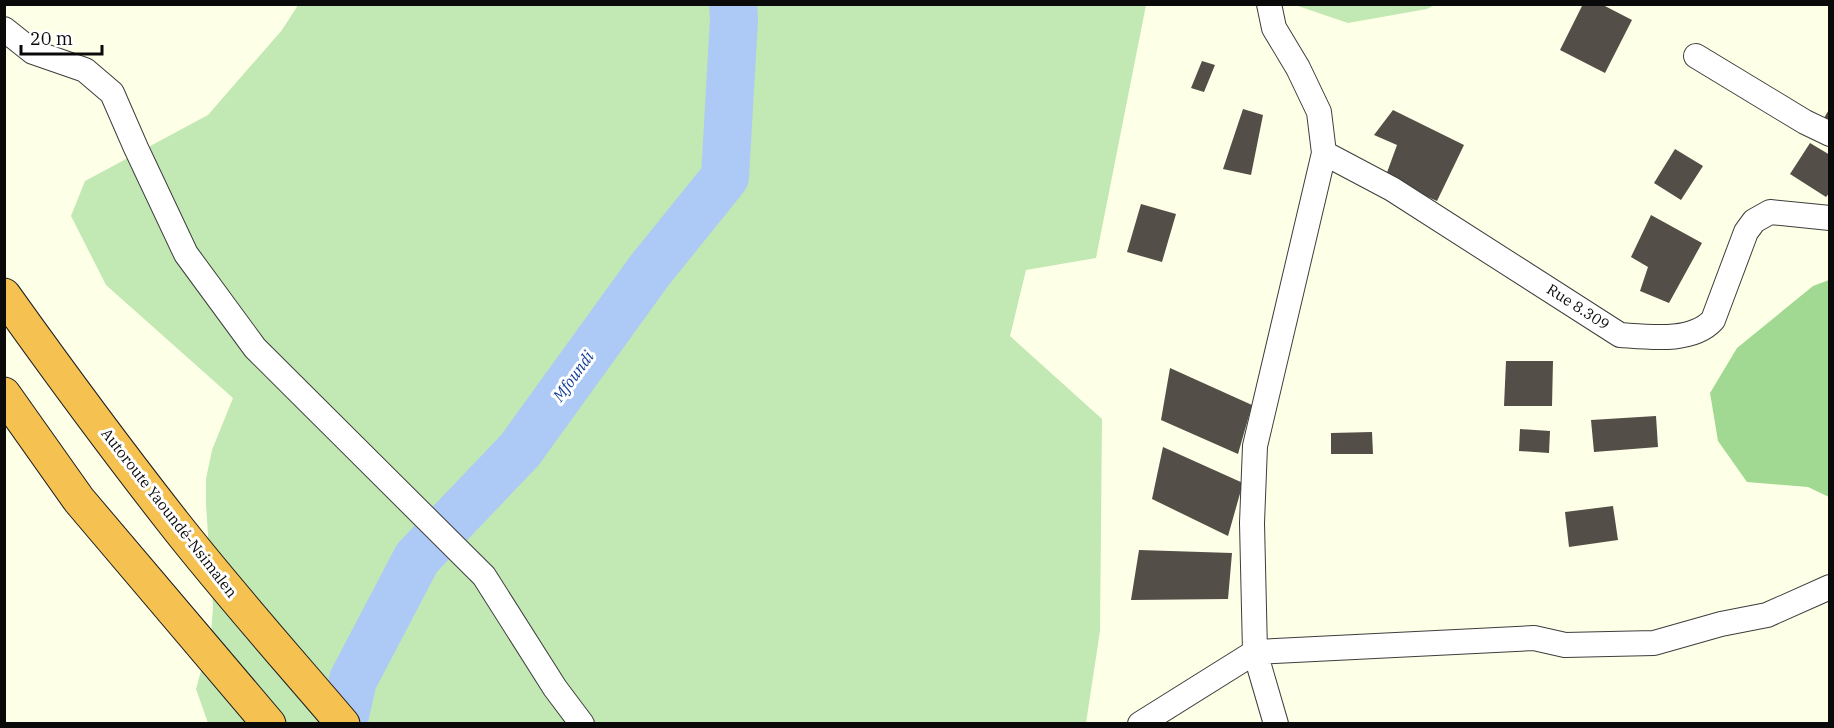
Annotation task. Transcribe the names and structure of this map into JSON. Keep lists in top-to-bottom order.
{
  "streets": {
    "highway": ["Autoroute Yaoundé-Nsimalen"],
    "street": ["Rue 8.309"]
  },
  "water": ["Mfoundi"],
  "scale_bar": "20 m"
}
